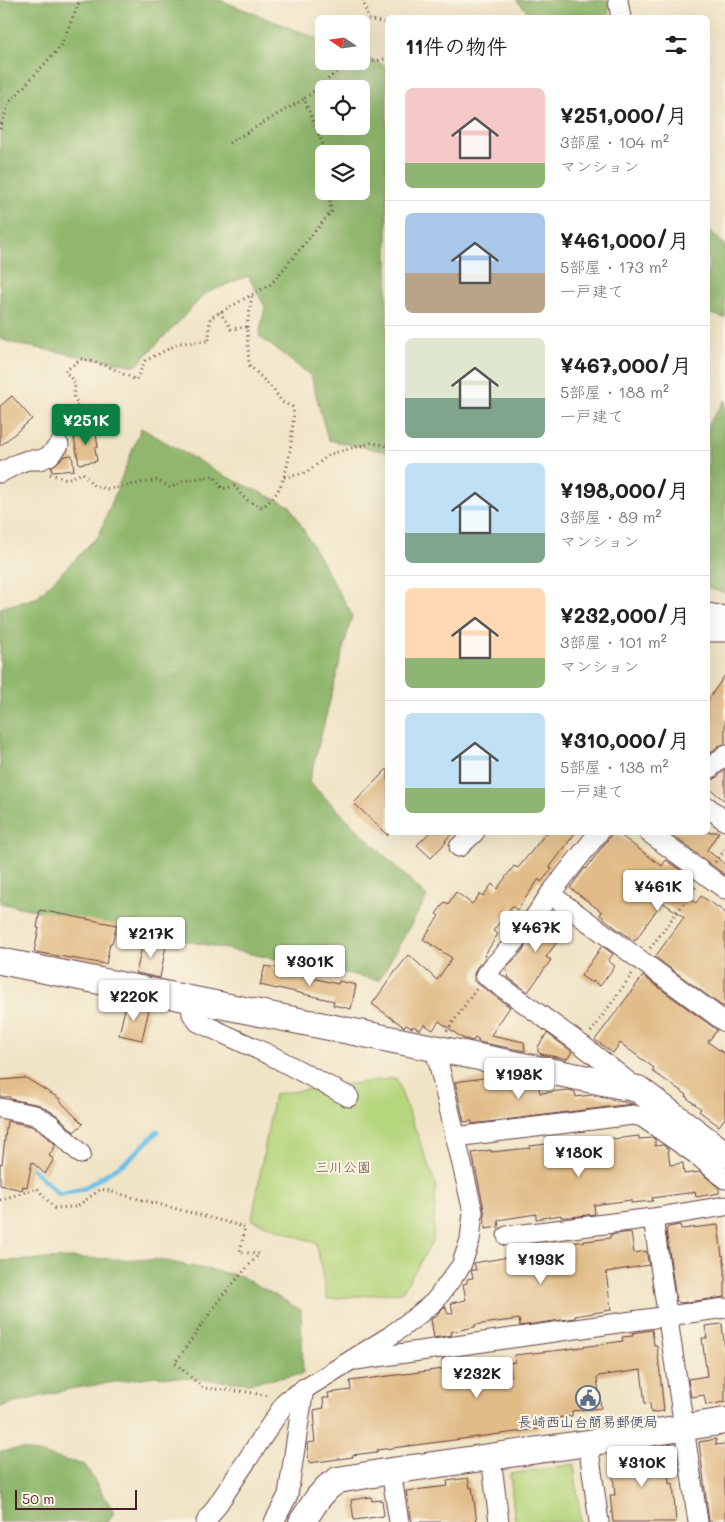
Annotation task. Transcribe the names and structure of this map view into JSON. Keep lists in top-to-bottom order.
{
  "parks": ["三川公園"],
  "places": {
    "public building": ["長崎西山台簡易郵便局"]
  },
  "scale_bar": "50 m",
  "north": "left",
  "page": {
    "heading": "11件の物件",
    "list": [
      {
        "name": "¥251,000/月",
        "note": "3部屋 · 104 m² · マンション"
      },
      {
        "name": "¥461,000/月",
        "note": "5部屋 · 173 m² · 一戸建て"
      },
      {
        "name": "¥467,000/月",
        "note": "5部屋 · 188 m² · 一戸建て"
      },
      {
        "name": "¥198,000/月",
        "note": "3部屋 · 89 m² · マンション"
      },
      {
        "name": "¥232,000/月",
        "note": "3部屋 · 101 m² · マンション"
      },
      {
        "name": "¥310,000/月",
        "note": "5部屋 · 138 m² · 一戸建て"
      }
    ],
    "price": [
      "¥251K",
      "¥461K",
      "¥467K",
      "¥217K",
      "¥301K",
      "¥220K",
      "¥198K",
      "¥180K",
      "¥193K",
      "¥232K",
      "¥310K"
    ],
    "scale": "50 m"
  }
}
